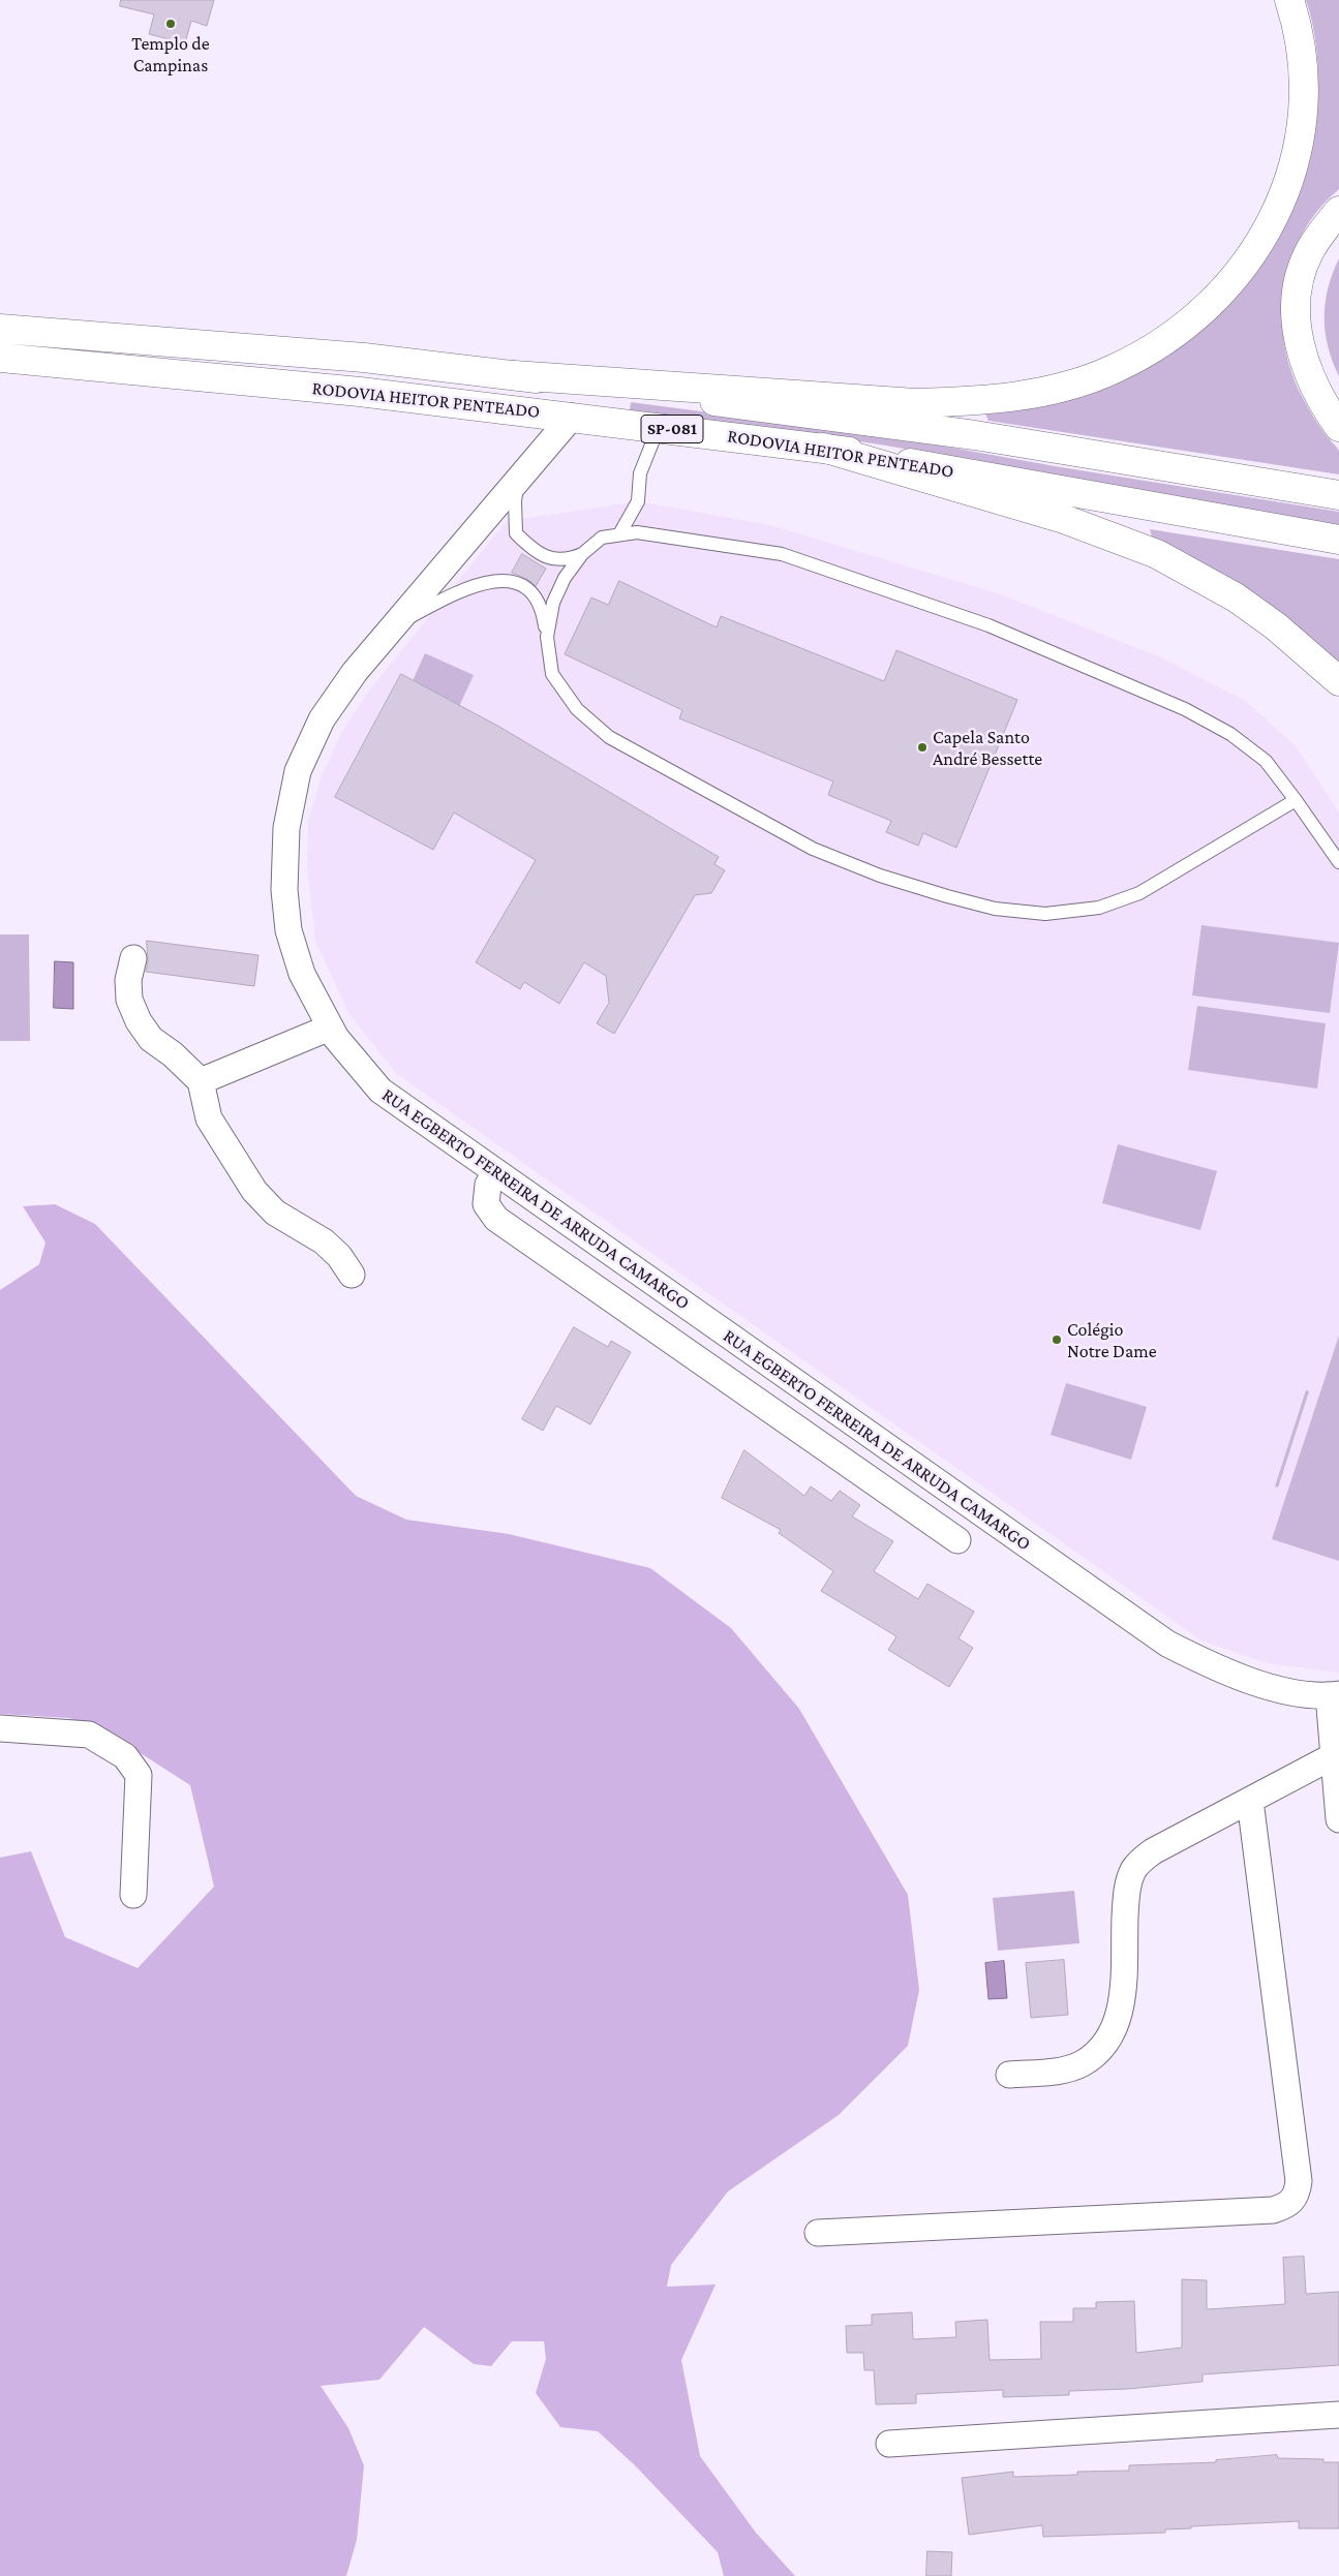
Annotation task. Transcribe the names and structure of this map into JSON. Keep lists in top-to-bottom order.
{
  "streets": {
    "main road": ["RODOVIA HEITOR PENTEADO", "SP-081"],
    "street": ["RUA EGBERTO FERREIRA DE ARRUDA CAMARGO"]
  },
  "crossings": [
    ["RODOVIA HEITOR PENTEADO", "RUA EGBERTO FERREIRA DE ARRUDA CAMARGO"]
  ],
  "places": ["Templo de Campinas", "Capela Santo André Bessette", "Colégio Notre Dame"]
}
